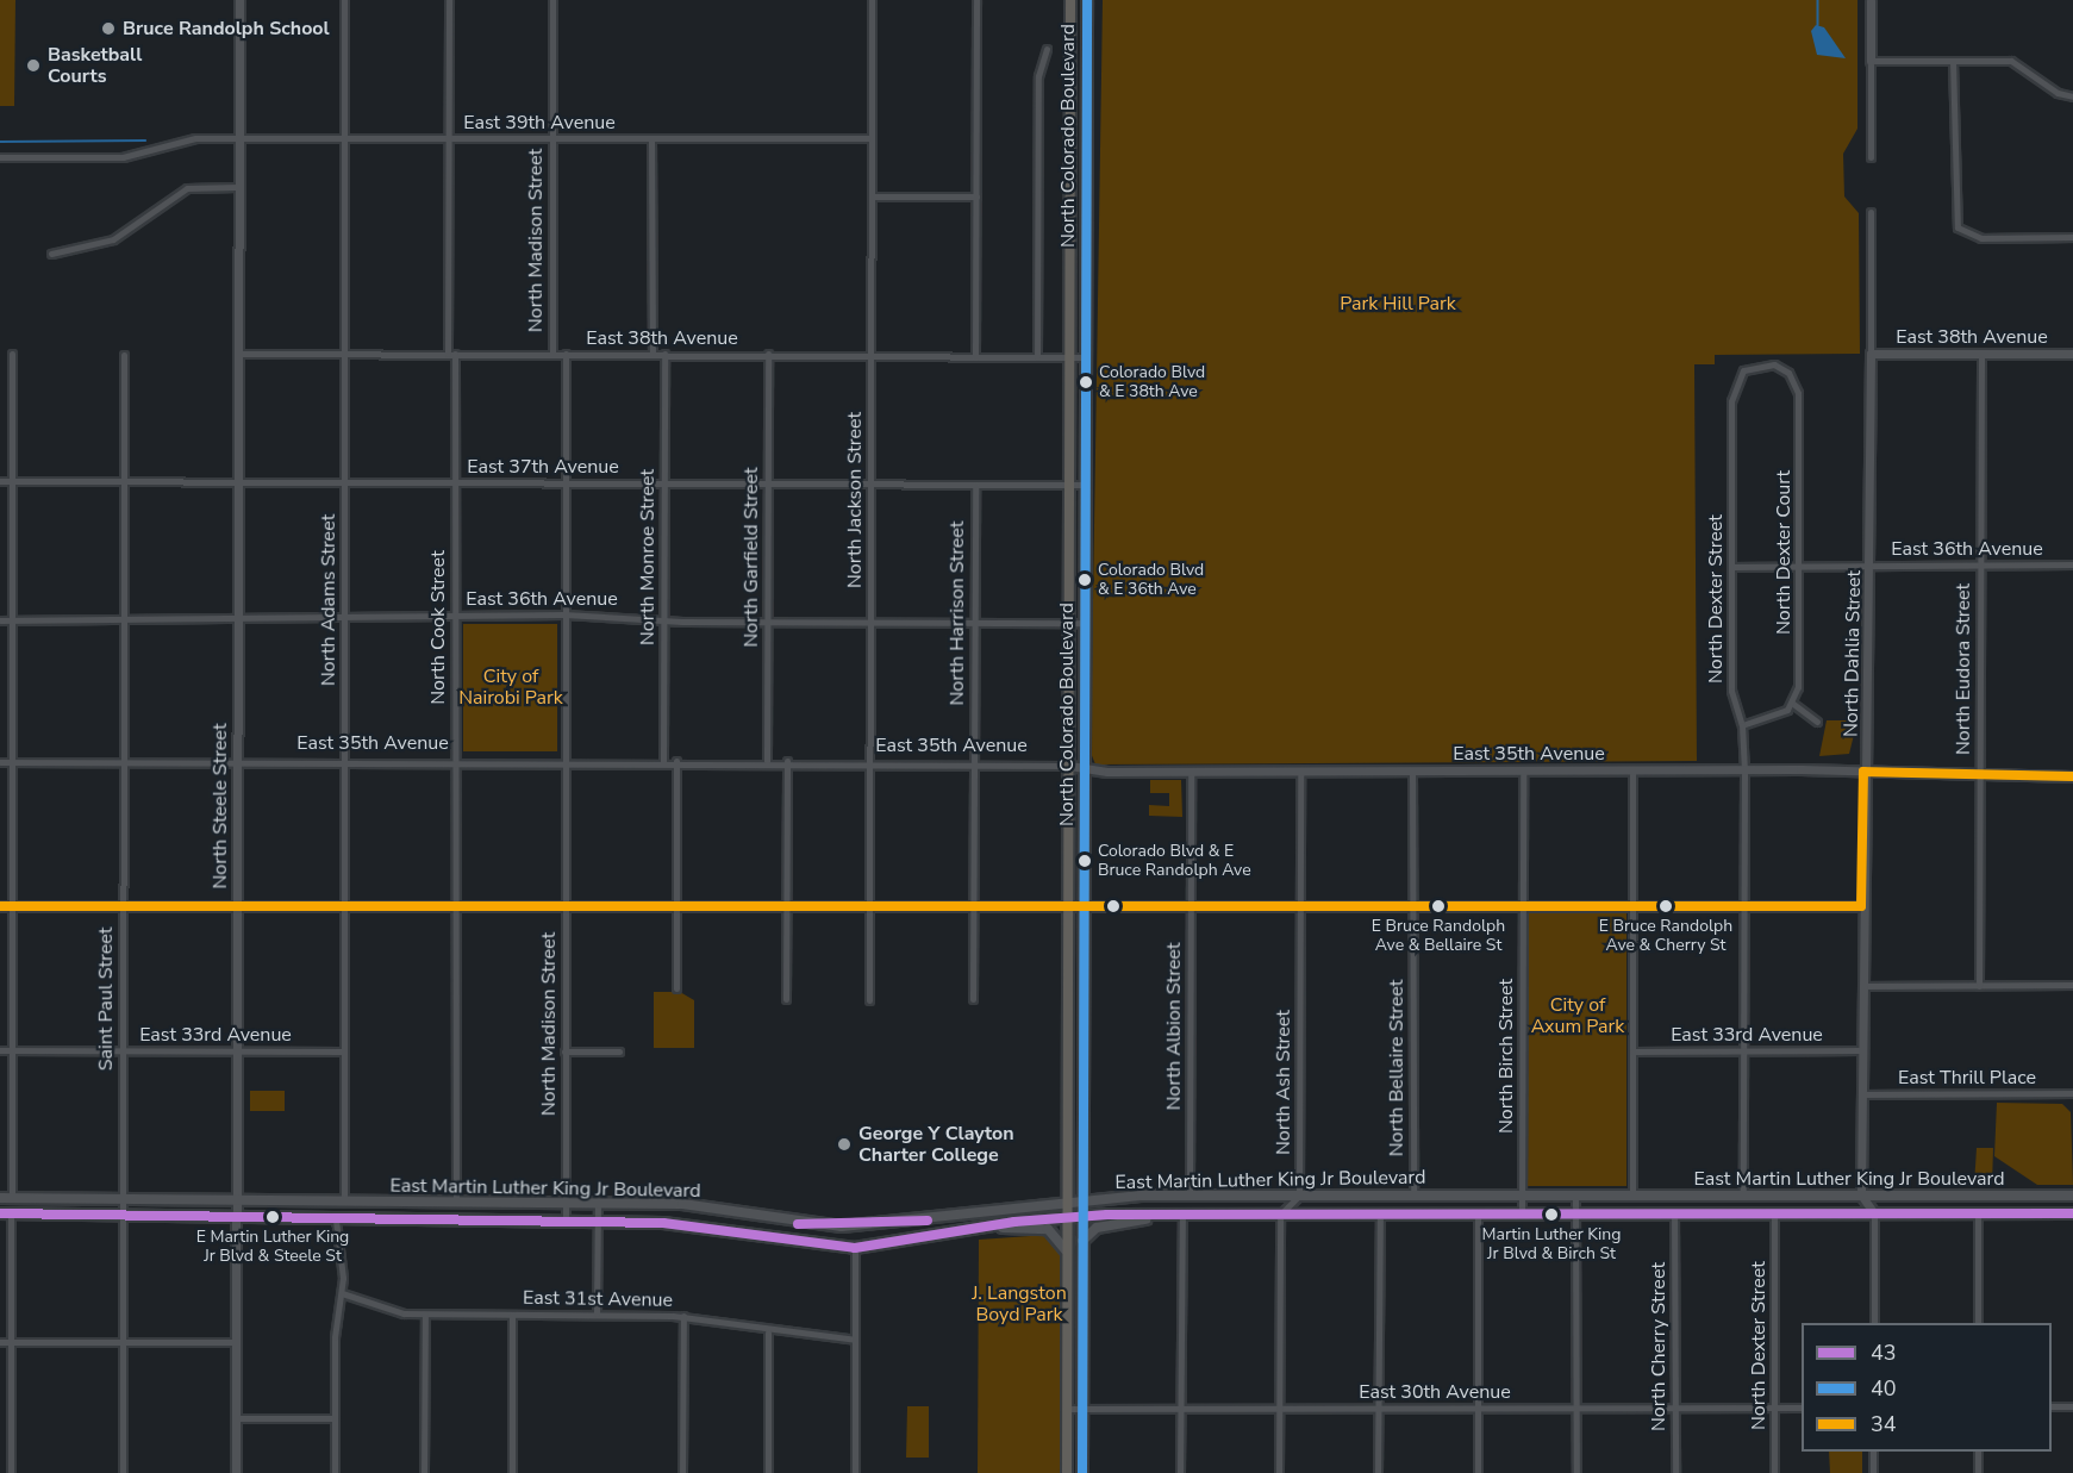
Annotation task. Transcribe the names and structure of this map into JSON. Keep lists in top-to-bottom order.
{
  "streets": {
    "main road": ["North Colorado Boulevard", "East Martin Luther King Jr Boulevard"],
    "street": [
      "East 39th Avenue",
      "North Madison Street",
      "East 38th Avenue",
      "East 37th Avenue",
      "North Jackson Street",
      "East 36th Avenue",
      "North Dexter Court",
      "North Monroe Street",
      "North Garfield Street",
      "North Dexter Street",
      "North Adams Street",
      "North Harrison Street",
      "North Cook Street",
      "North Dahlia Street",
      "North Eudora Street",
      "East 35th Avenue",
      "North Steele Street",
      "Saint Paul Street",
      "North Albion Street",
      "East 33rd Avenue",
      "North Birch Street",
      "North Bellaire Street",
      "East Thrill Place",
      "North Ash Street",
      "East 31st Avenue",
      "North Cherry Street",
      "East 30th Avenue"
    ]
  },
  "crossings": [
    ["East 39th Avenue", "North Madison Street"],
    ["East 39th Avenue", "North Jackson Street"],
    ["East 39th Avenue", "North Adams Street"],
    ["East 39th Avenue", "North Cook Street"],
    ["East 39th Avenue", "North Steele Street"],
    ["North Colorado Boulevard", "East 38th Avenue"],
    ["North Colorado Boulevard", "East 37th Avenue"],
    ["North Colorado Boulevard", "East 36th Avenue"],
    ["North Colorado Boulevard", "East 35th Avenue"],
    ["North Colorado Boulevard", "East Martin Luther King Jr Boulevard"],
    ["North Colorado Boulevard", "East 30th Avenue"],
    ["North Madison Street", "East 38th Avenue"],
    ["North Madison Street", "East 37th Avenue"],
    ["North Madison Street", "East 36th Avenue"],
    ["North Madison Street", "East 35th Avenue"],
    ["North Madison Street", "East Martin Luther King Jr Boulevard"],
    ["East 38th Avenue", "North Jackson Street"],
    ["East 38th Avenue", "North Monroe Street"],
    ["East 38th Avenue", "North Garfield Street"],
    ["East 38th Avenue", "North Adams Street"],
    ["East 38th Avenue", "North Cook Street"],
    ["East 38th Avenue", "North Dahlia Street"],
    ["East 38th Avenue", "North Eudora Street"],
    ["East 38th Avenue", "North Steele Street"],
    ["East 37th Avenue", "North Jackson Street"],
    ["East 37th Avenue", "North Monroe Street"],
    ["East 37th Avenue", "North Garfield Street"],
    ["East 37th Avenue", "North Adams Street"],
    ["East 37th Avenue", "North Harrison Street"],
    ["East 37th Avenue", "North Cook Street"],
    ["East 37th Avenue", "North Steele Street"],
    ["East 37th Avenue", "Saint Paul Street"],
    ["North Jackson Street", "East 36th Avenue"],
    ["North Jackson Street", "East 35th Avenue"],
    ["East 36th Avenue", "North Dexter Court"],
    ["East 36th Avenue", "North Monroe Street"],
    ["East 36th Avenue", "North Garfield Street"],
    ["East 36th Avenue", "North Dexter Street"],
    ["East 36th Avenue", "North Adams Street"],
    ["East 36th Avenue", "North Harrison Street"],
    ["East 36th Avenue", "North Cook Street"],
    ["East 36th Avenue", "North Dahlia Street"],
    ["East 36th Avenue", "North Eudora Street"],
    ["East 36th Avenue", "North Steele Street"],
    ["East 36th Avenue", "Saint Paul Street"],
    ["North Dexter Court", "North Dexter Street"],
    ["North Monroe Street", "East 35th Avenue"],
    ["North Garfield Street", "East 35th Avenue"],
    ["North Dexter Street", "East 35th Avenue"],
    ["North Dexter Street", "East 33rd Avenue"],
    ["North Dexter Street", "East Martin Luther King Jr Boulevard"],
    ["North Dexter Street", "East 30th Avenue"],
    ["North Adams Street", "East 35th Avenue"],
    ["North Adams Street", "East 33rd Avenue"],
    ["North Adams Street", "East Martin Luther King Jr Boulevard"],
    ["North Harrison Street", "East 35th Avenue"],
    ["North Cook Street", "East 35th Avenue"],
    ["North Cook Street", "East Martin Luther King Jr Boulevard"],
    ["North Dahlia Street", "East 35th Avenue"],
    ["North Dahlia Street", "East 33rd Avenue"],
    ["North Dahlia Street", "East Thrill Place"],
    ["North Dahlia Street", "East Martin Luther King Jr Boulevard"],
    ["North Eudora Street", "East 35th Avenue"],
    ["East 35th Avenue", "North Steele Street"],
    ["East 35th Avenue", "Saint Paul Street"],
    ["East 35th Avenue", "North Albion Street"],
    ["East 35th Avenue", "North Birch Street"],
    ["East 35th Avenue", "North Bellaire Street"],
    ["East 35th Avenue", "North Ash Street"],
    ["North Steele Street", "East 33rd Avenue"],
    ["North Steele Street", "East Martin Luther King Jr Boulevard"],
    ["Saint Paul Street", "East 33rd Avenue"],
    ["Saint Paul Street", "East Martin Luther King Jr Boulevard"],
    ["North Albion Street", "East Martin Luther King Jr Boulevard"],
    ["North Birch Street", "East Martin Luther King Jr Boulevard"],
    ["North Bellaire Street", "East Martin Luther King Jr Boulevard"],
    ["North Ash Street", "East Martin Luther King Jr Boulevard"],
    ["East Martin Luther King Jr Boulevard", "North Cherry Street"],
    ["North Cherry Street", "East 30th Avenue"]
  ],
  "parks": [
    "Park Hill Park",
    "City of Nairobi Park",
    "City of Axum Park",
    "J. Langston Boyd Park"
  ],
  "places": [
    "Bruce Randolph School",
    "Basketball Courts",
    "Colorado Blvd & E 38th Ave",
    "Colorado Blvd & E 36th Ave",
    "Colorado Blvd & E Bruce Randolph Ave",
    "E Bruce Randolph Ave & Bellaire St",
    "E Bruce Randolph Ave & Cherry St",
    "George Y Clayton Charter College",
    "Martin Luther King Jr Blvd & Birch St",
    "E Martin Luther King Jr Blvd & Steele St"
  ],
  "lines": ["transit line 40", "transit line 34", "transit line 43"],
  "legend": ["43", "40", "34"]
}
